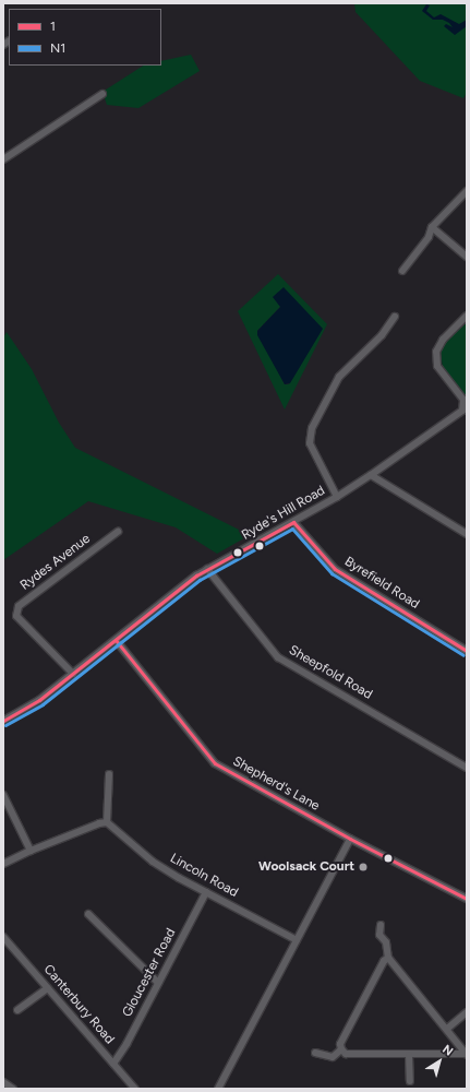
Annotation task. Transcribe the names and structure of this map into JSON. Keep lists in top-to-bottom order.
{
  "streets": {
    "street": [
      "Ryde's Hill Road",
      "Rydes Avenue",
      "Byrefield Road",
      "Sheepfold Road",
      "Shepherd's Lane",
      "Lincoln Road",
      "Gloucester Road",
      "Canterbury Road"
    ]
  },
  "crossings": [
    ["Ryde's Hill Road", "Rydes Avenue"],
    ["Ryde's Hill Road", "Byrefield Road"],
    ["Ryde's Hill Road", "Sheepfold Road"],
    ["Ryde's Hill Road", "Shepherd's Lane"],
    ["Lincoln Road", "Gloucester Road"],
    ["Gloucester Road", "Canterbury Road"]
  ],
  "places": ["Woolsack Court"],
  "lines": ["transit line 1", "transit line N1"],
  "legend": ["1", "N1"],
  "north": "top right"
}
